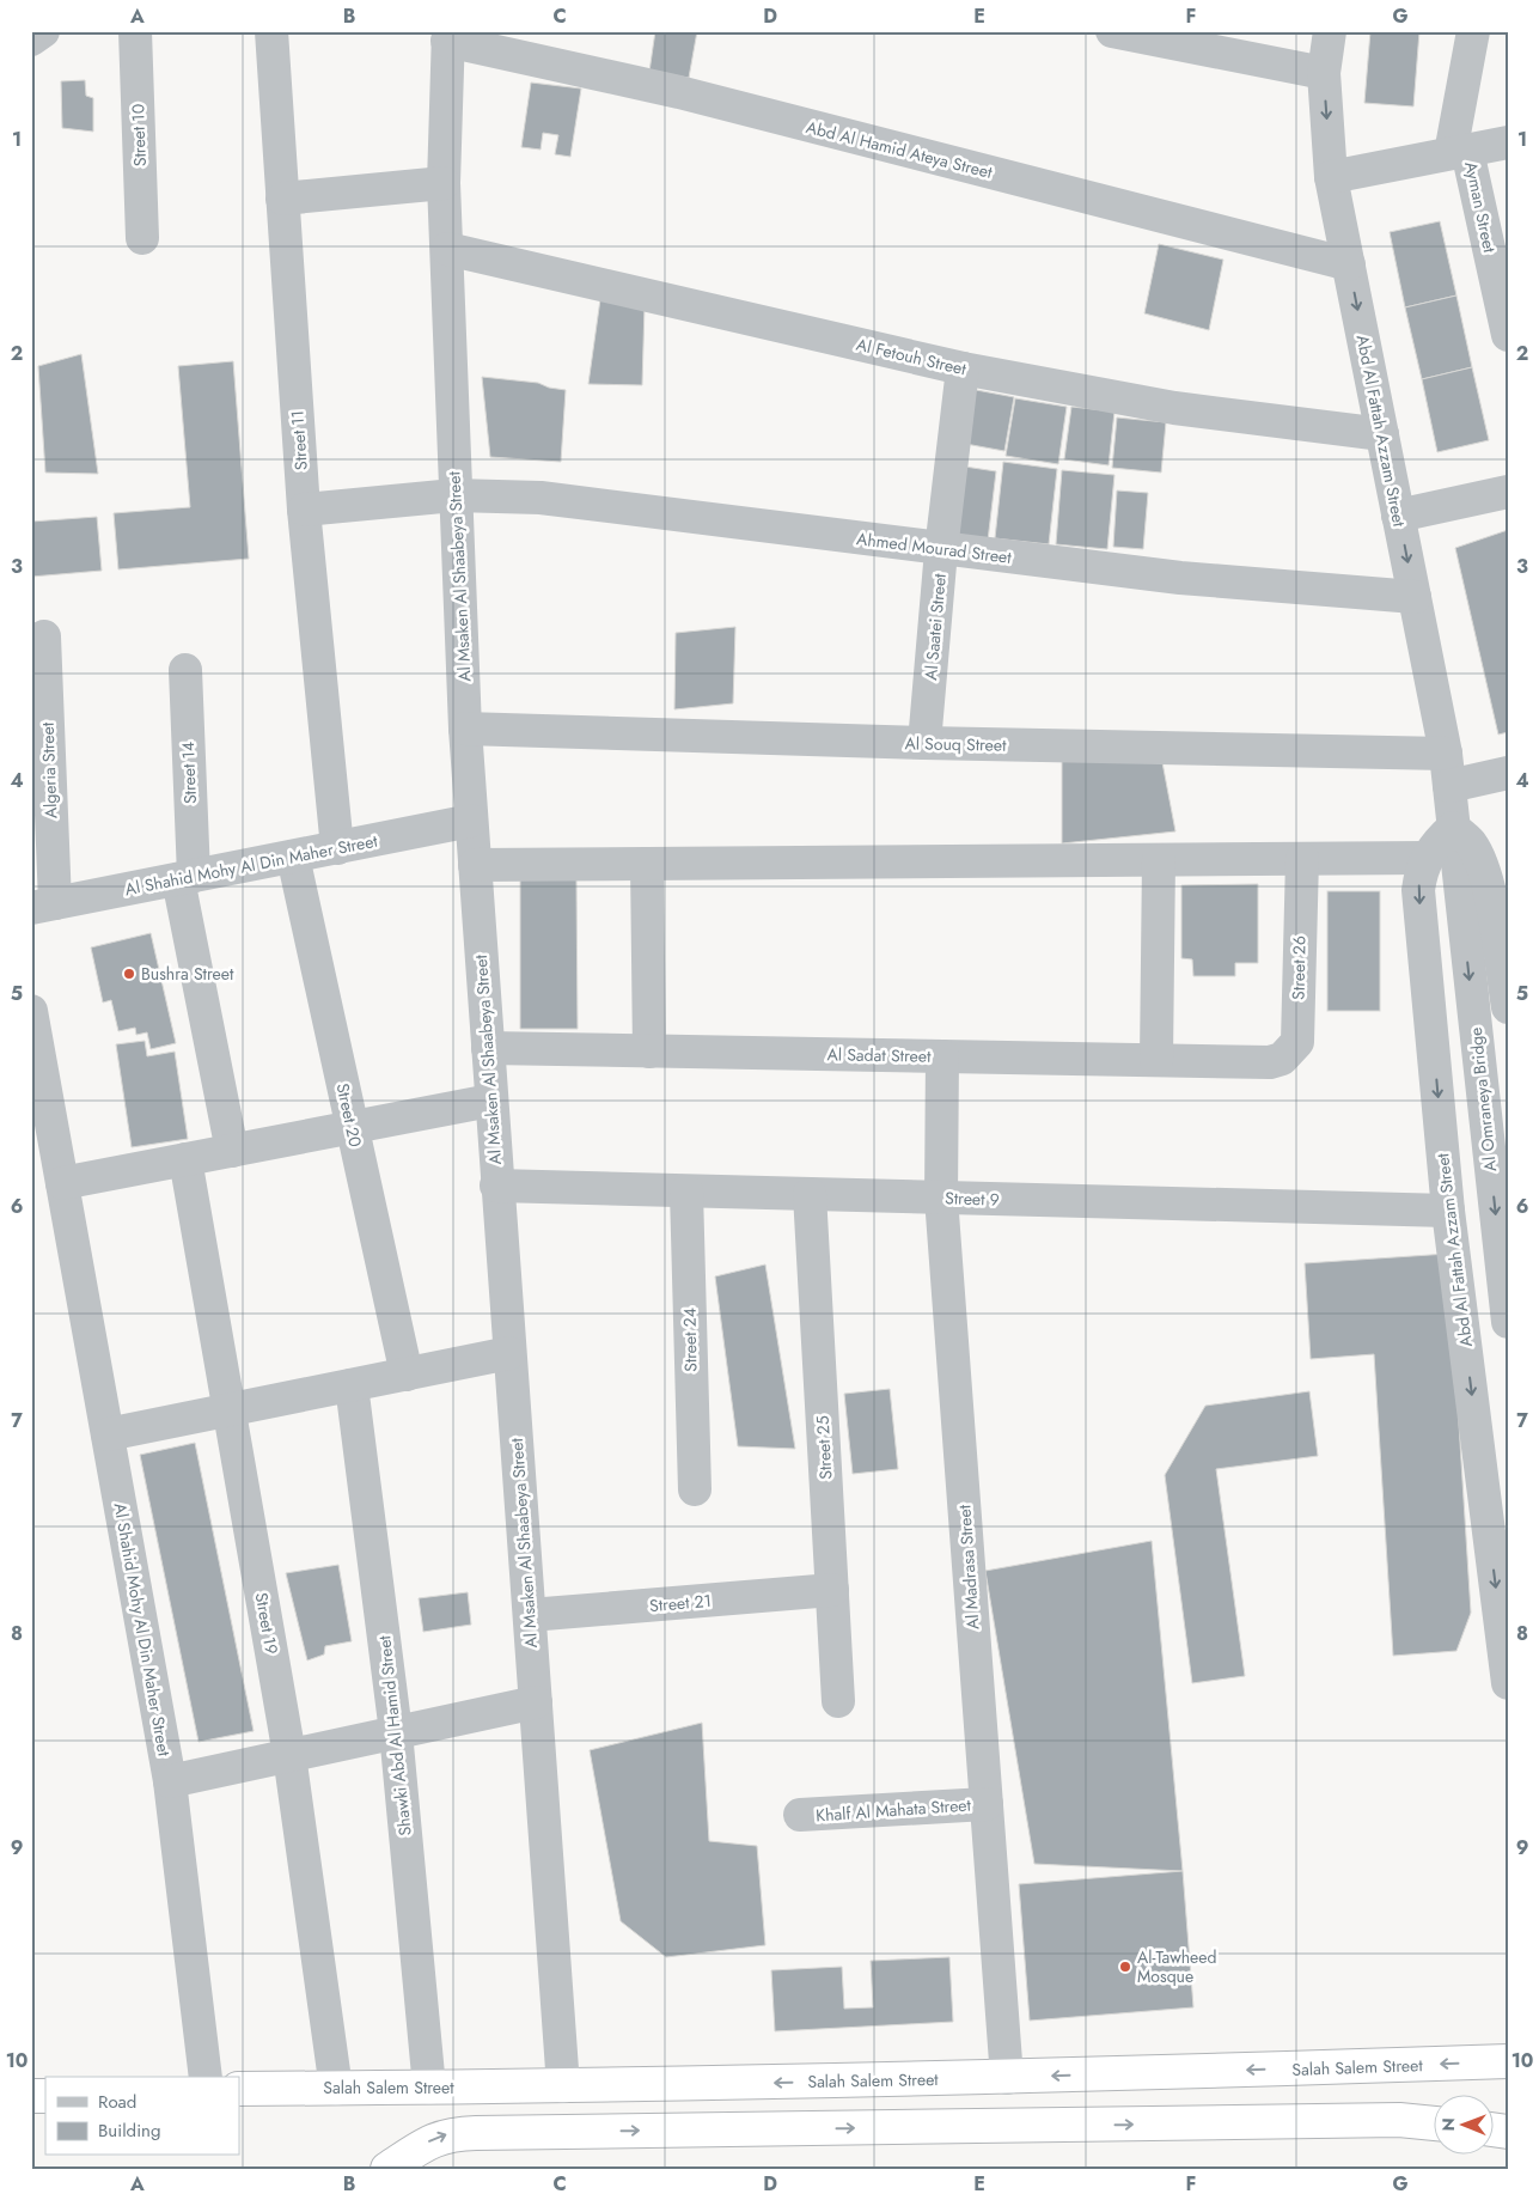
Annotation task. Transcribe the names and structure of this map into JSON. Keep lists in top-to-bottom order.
{
  "streets": {
    "highway": ["Salah Salem Street"],
    "street": [
      "Street 10",
      "Abd Al Hamid Ateya Street",
      "Ayman Street",
      "Al Fetouh Street",
      "Abd Al Fattah Azzam Street",
      "Street 11",
      "Ahmed Mourad Street",
      "Al Msaken Al Shaabeya Street",
      "Al Saatei Street",
      "Al Souq Street",
      "Algeria Street",
      "Street 14",
      "Al Shahid Mohy Al Din Maher Street",
      "Street 26",
      "Al Sadat Street",
      "Al Omraneya Bridge",
      "Street 20",
      "Street 9",
      "Street 24",
      "Street 25",
      "Al Madrasa Street",
      "Street 21",
      "Street 19",
      "Shawki Abd Al Hamid Street",
      "Khalf Al Mahata Street"
    ]
  },
  "crossings": [
    ["Abd Al Hamid Ateya Street", "Abd Al Fattah Azzam Street"],
    ["Abd Al Hamid Ateya Street", "Al Msaken Al Shaabeya Street"],
    ["Al Fetouh Street", "Abd Al Fattah Azzam Street"],
    ["Al Fetouh Street", "Al Msaken Al Shaabeya Street"],
    ["Al Fetouh Street", "Al Saatei Street"],
    ["Abd Al Fattah Azzam Street", "Ahmed Mourad Street"],
    ["Abd Al Fattah Azzam Street", "Al Souq Street"],
    ["Abd Al Fattah Azzam Street", "Al Omraneya Bridge"],
    ["Abd Al Fattah Azzam Street", "Street 9"],
    ["Street 11", "Ahmed Mourad Street"],
    ["Street 11", "Al Shahid Mohy Al Din Maher Street"],
    ["Ahmed Mourad Street", "Al Msaken Al Shaabeya Street"],
    ["Ahmed Mourad Street", "Al Saatei Street"],
    ["Al Msaken Al Shaabeya Street", "Al Souq Street"],
    ["Al Msaken Al Shaabeya Street", "Al Shahid Mohy Al Din Maher Street"],
    ["Al Msaken Al Shaabeya Street", "Al Sadat Street"],
    ["Al Msaken Al Shaabeya Street", "Street 9"],
    ["Al Msaken Al Shaabeya Street", "Street 21"],
    ["Al Msaken Al Shaabeya Street", "Salah Salem Street"],
    ["Al Saatei Street", "Al Souq Street"],
    ["Algeria Street", "Al Shahid Mohy Al Din Maher Street"],
    ["Street 14", "Al Shahid Mohy Al Din Maher Street"],
    ["Al Shahid Mohy Al Din Maher Street", "Street 20"],
    ["Street 26", "Al Sadat Street"],
    ["Al Sadat Street", "Al Madrasa Street"],
    ["Street 9", "Street 24"],
    ["Street 9", "Street 25"],
    ["Street 9", "Al Madrasa Street"],
    ["Street 25", "Street 21"],
    ["Al Madrasa Street", "Khalf Al Mahata Street"],
    ["Al Madrasa Street", "Salah Salem Street"],
    ["Street 19", "Salah Salem Street"],
    ["Shawki Abd Al Hamid Street", "Salah Salem Street"]
  ],
  "one_way": ["Al Omraneya Bridge"],
  "places": ["Bushra Street", "Al-Tawheed Mosque"],
  "legend": ["Road", "Building"],
  "north": "left",
  "grid": {
    "columns": [
      "A",
      "B",
      "C",
      "D",
      "E",
      "F",
      "G"
    ],
    "rows": [
      "1",
      "2",
      "3",
      "4",
      "5",
      "6",
      "7",
      "8",
      "9",
      "10"
    ]
  }
}
